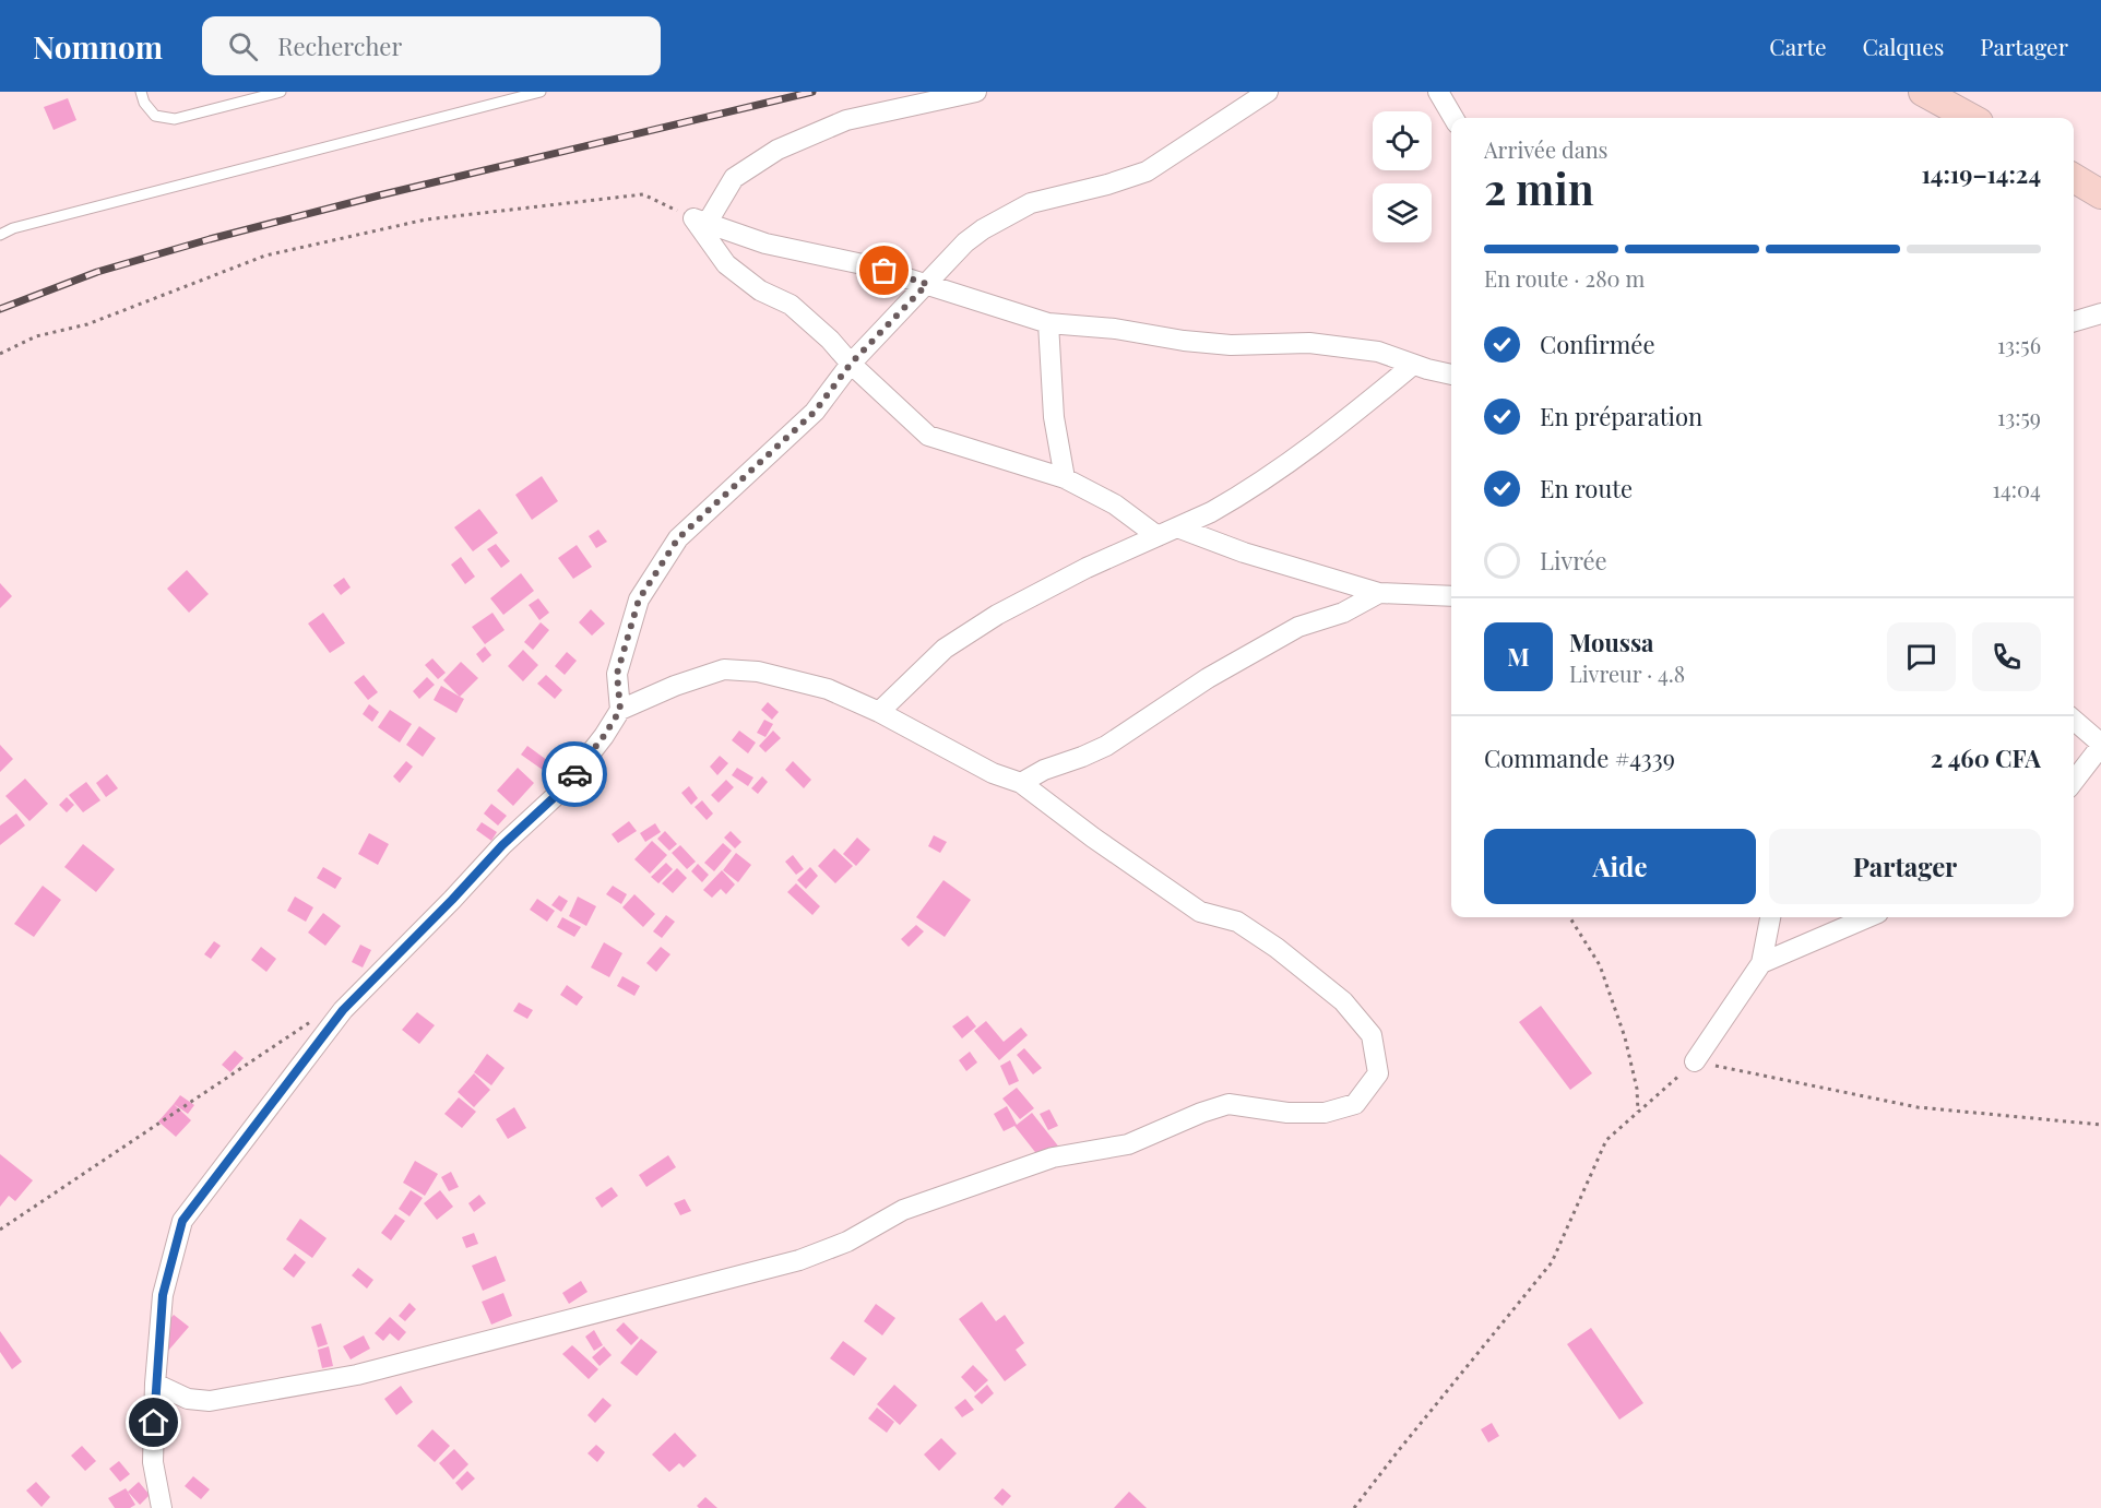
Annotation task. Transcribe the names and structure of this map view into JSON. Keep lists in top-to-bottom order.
{
  "page": {
    "header": "Nomnom",
    "search": "Rechercher",
    "nav": ["Carte", "Calques", "Partager"],
    "heading": ["2 min", "Arrivée dans", "14:19–14:24"],
    "panel": [
      "Moussa",
      "Livreur · 4.8",
      "Commande #4339",
      "2 460 CFA"
    ],
    "bar": "En route · 280 m",
    "list": [
      ["Confirmée", "13:56"],
      ["En préparation", "13:59"],
      ["En route", "14:04"],
      "Livrée"
    ],
    "round": "M",
    "buttons": ["Aide", "Partager"]
  }
}
